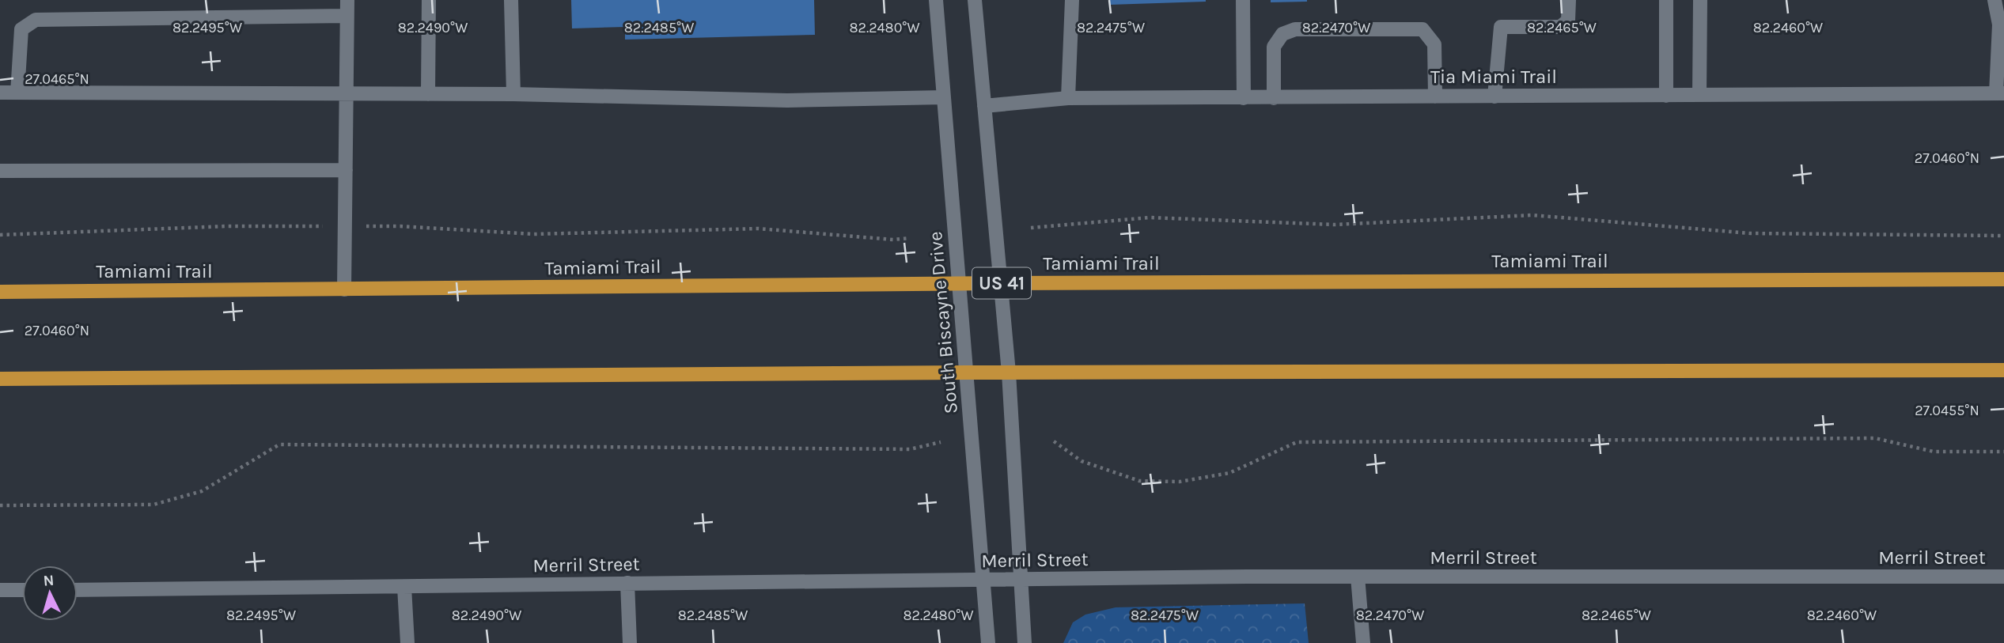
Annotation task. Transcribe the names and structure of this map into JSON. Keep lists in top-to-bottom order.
{
  "streets": {
    "main road": ["Tamiami Trail", "US 41"],
    "street": ["Tia Miami Trail", "South Biscayne Drive", "Merril Street"]
  },
  "crossings": [
    ["Tamiami Trail", "South Biscayne Drive"],
    ["South Biscayne Drive", "Merril Street"]
  ],
  "north": "top",
  "coordinates": [
    "82.2495°W",
    "82.2490°W",
    "82.2485°W",
    "82.2480°W",
    "82.2475°W",
    "82.2470°W",
    "82.2465°W",
    "82.2460°W",
    "27.0465°N",
    "27.0460°N",
    "27.0455°N"
  ]
}
